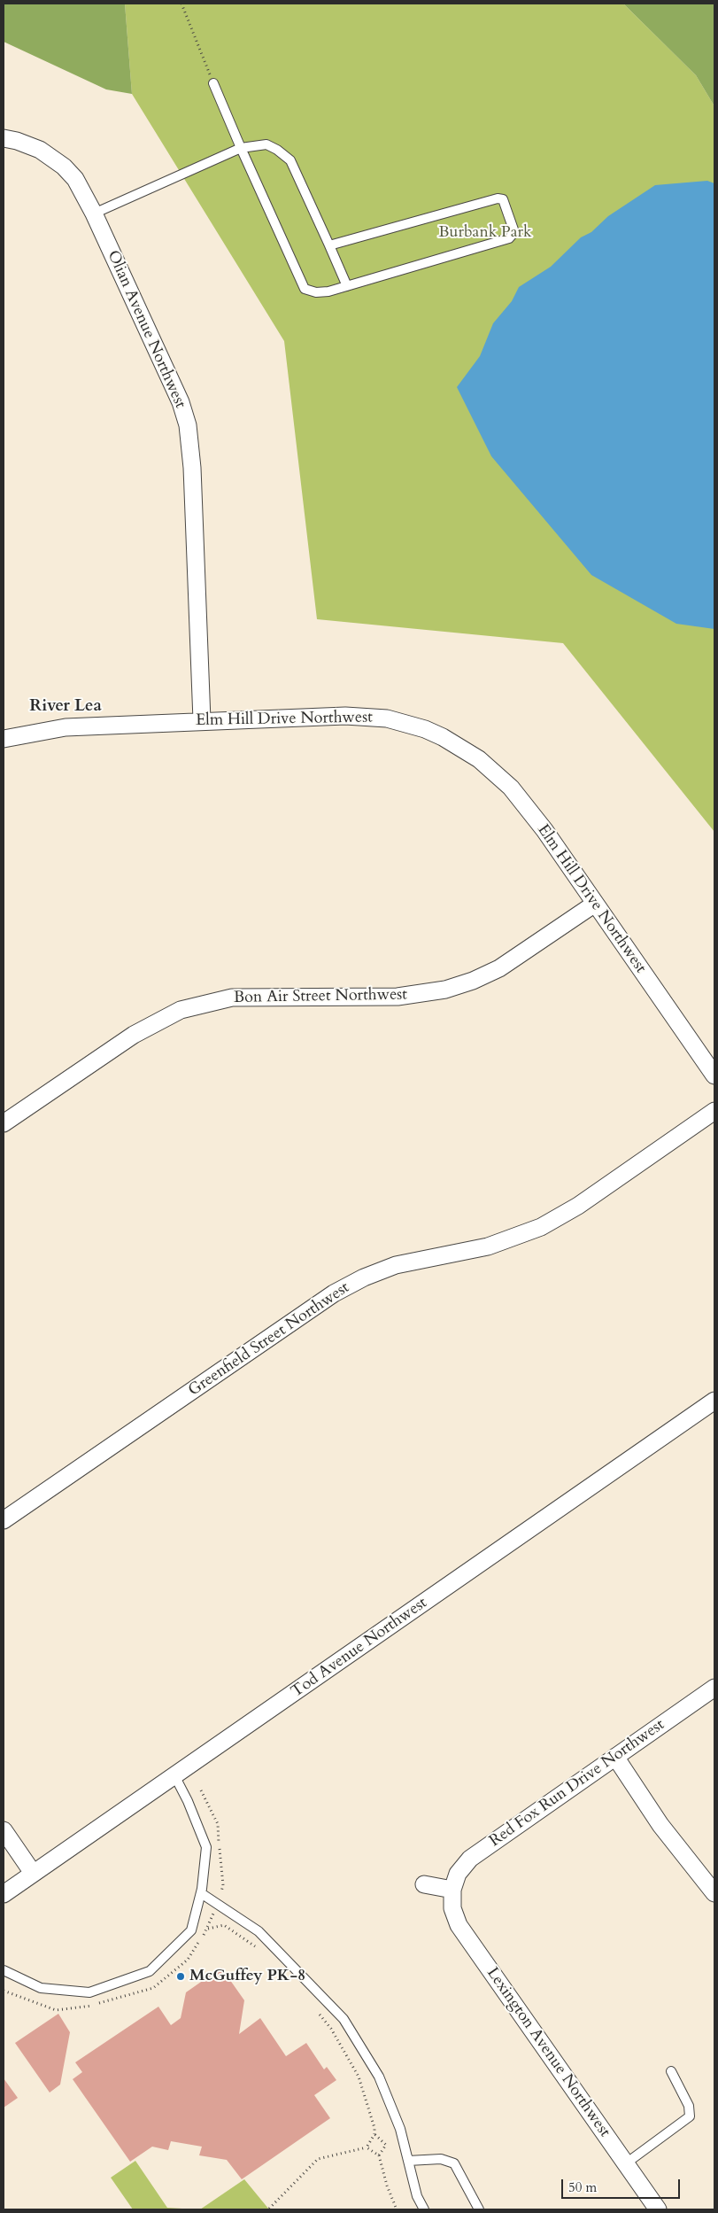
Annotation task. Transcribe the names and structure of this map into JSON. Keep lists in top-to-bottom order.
{
  "streets": {
    "street": [
      "Olian Avenue Northwest",
      "Elm Hill Drive Northwest",
      "Bon Air Street Northwest",
      "Greenfield Street Northwest",
      "Tod Avenue Northwest",
      "Red Fox Run Drive Northwest",
      "Lexington Avenue Northwest"
    ]
  },
  "crossings": [
    ["Olian Avenue Northwest", "Elm Hill Drive Northwest"],
    ["Elm Hill Drive Northwest", "Bon Air Street Northwest"],
    ["Red Fox Run Drive Northwest", "Lexington Avenue Northwest"]
  ],
  "districts": ["River Lea"],
  "parks": ["Burbank Park"],
  "places": ["McGuffey PK-8"],
  "scale_bar": "50 m"
}
